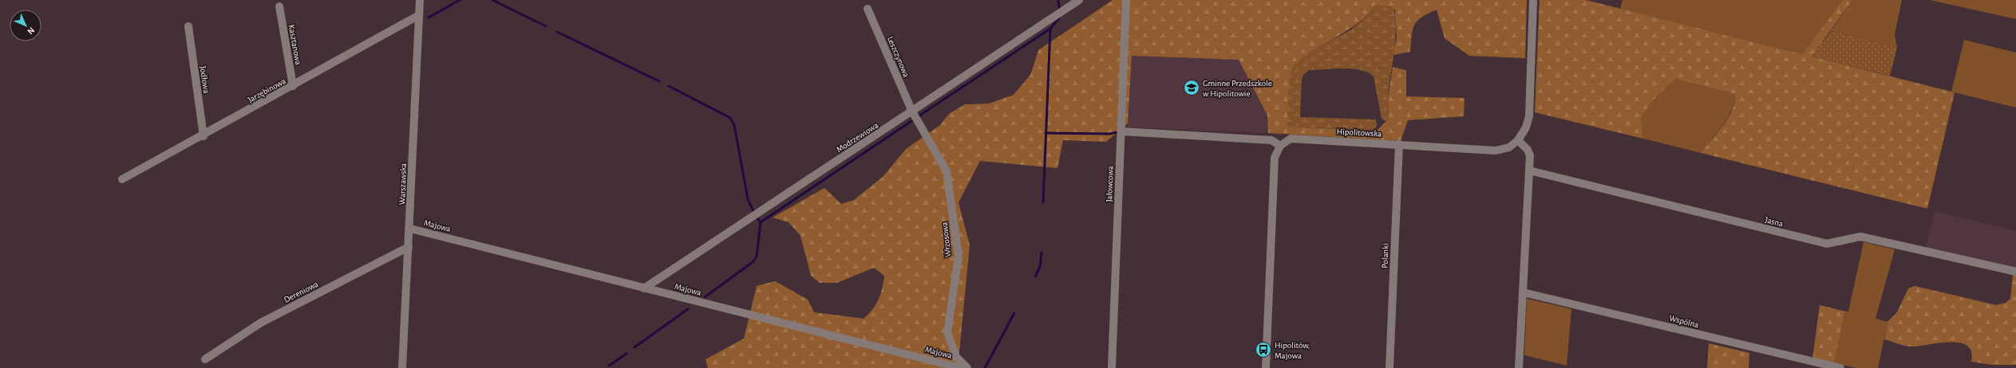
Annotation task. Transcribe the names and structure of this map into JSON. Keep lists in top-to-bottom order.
{
  "streets": {
    "street": [
      "Kasztanowa",
      "Leszczynowa",
      "Jodłowa",
      "Jarzębinowa",
      "Hipolitowska",
      "Modrzewiowa",
      "Warszawska",
      "Jałowcowa",
      "Jasna",
      "Majowa",
      "Wrzosowa",
      "Polanki",
      "Dereniowa",
      "Wspólna"
    ]
  },
  "crossings": [
    ["Kasztanowa", "Jarzębinowa"],
    ["Leszczynowa", "Modrzewiowa"],
    ["Leszczynowa", "Wrzosowa"],
    ["Jodłowa", "Jarzębinowa"],
    ["Jarzębinowa", "Warszawska"],
    ["Hipolitowska", "Polanki"],
    ["Modrzewiowa", "Majowa"],
    ["Modrzewiowa", "Wrzosowa"],
    ["Warszawska", "Majowa"],
    ["Warszawska", "Dereniowa"]
  ],
  "places": {
    "school or university": ["Gminne Przedszkole w Hipolitowie"],
    "bus stop": ["Hipolitów, Majowa"]
  },
  "north": "bottom right"
}
